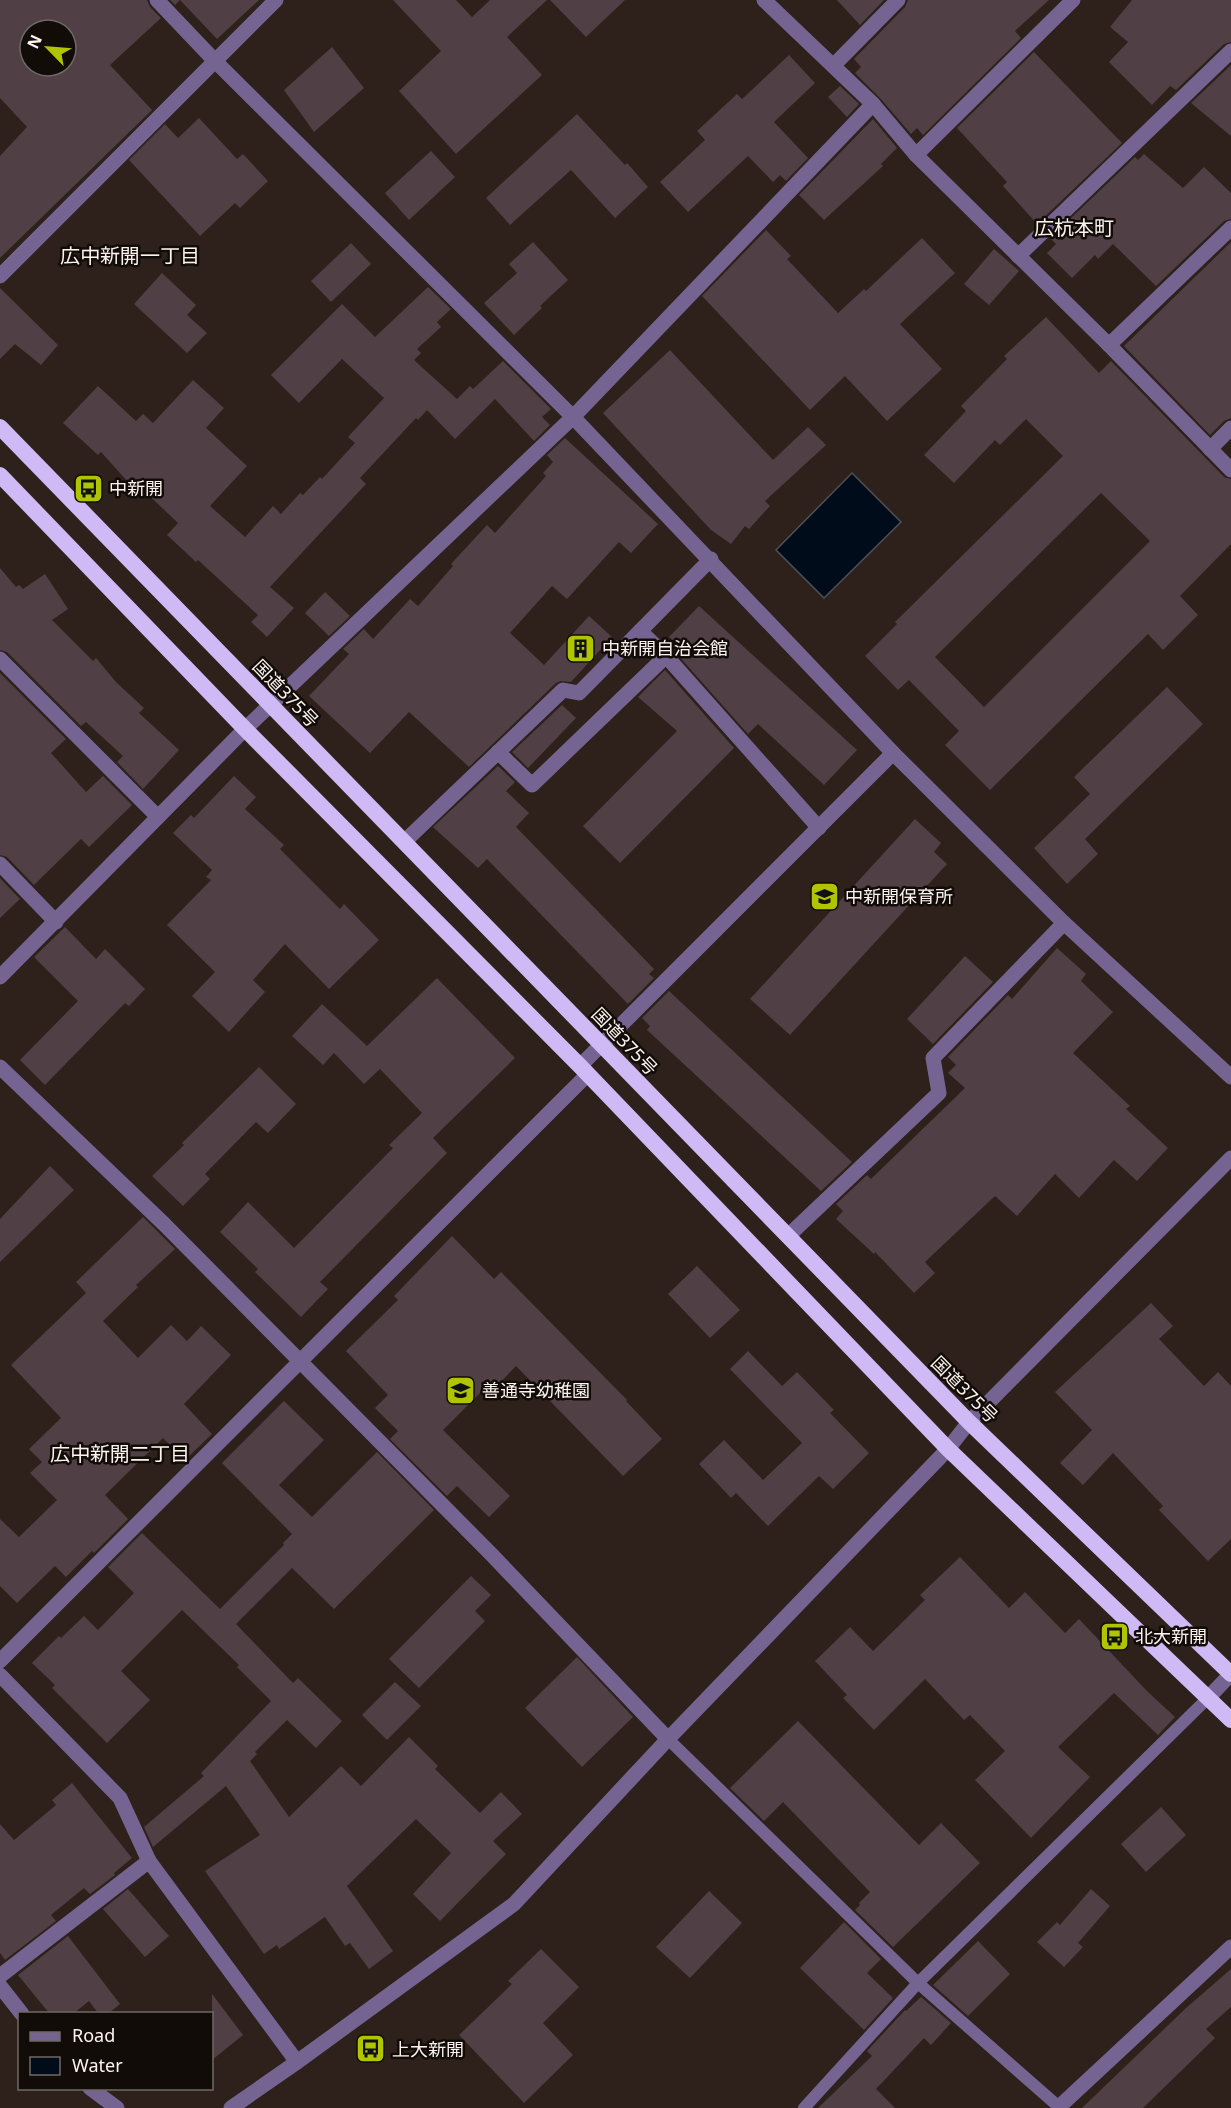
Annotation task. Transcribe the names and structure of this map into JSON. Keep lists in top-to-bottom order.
{
  "streets": {
    "highway": ["国道375号"]
  },
  "districts": ["広杭本町", "広中新開一丁目", "広中新開二丁目"],
  "places": {
    "bus stop": ["中新開", "北大新開", "上大新開"],
    "building": ["中新開自治会館"],
    "school or university": ["中新開保育所", "善通寺幼稚園"]
  },
  "legend": ["Road", "Water"],
  "north": "top left"
}
